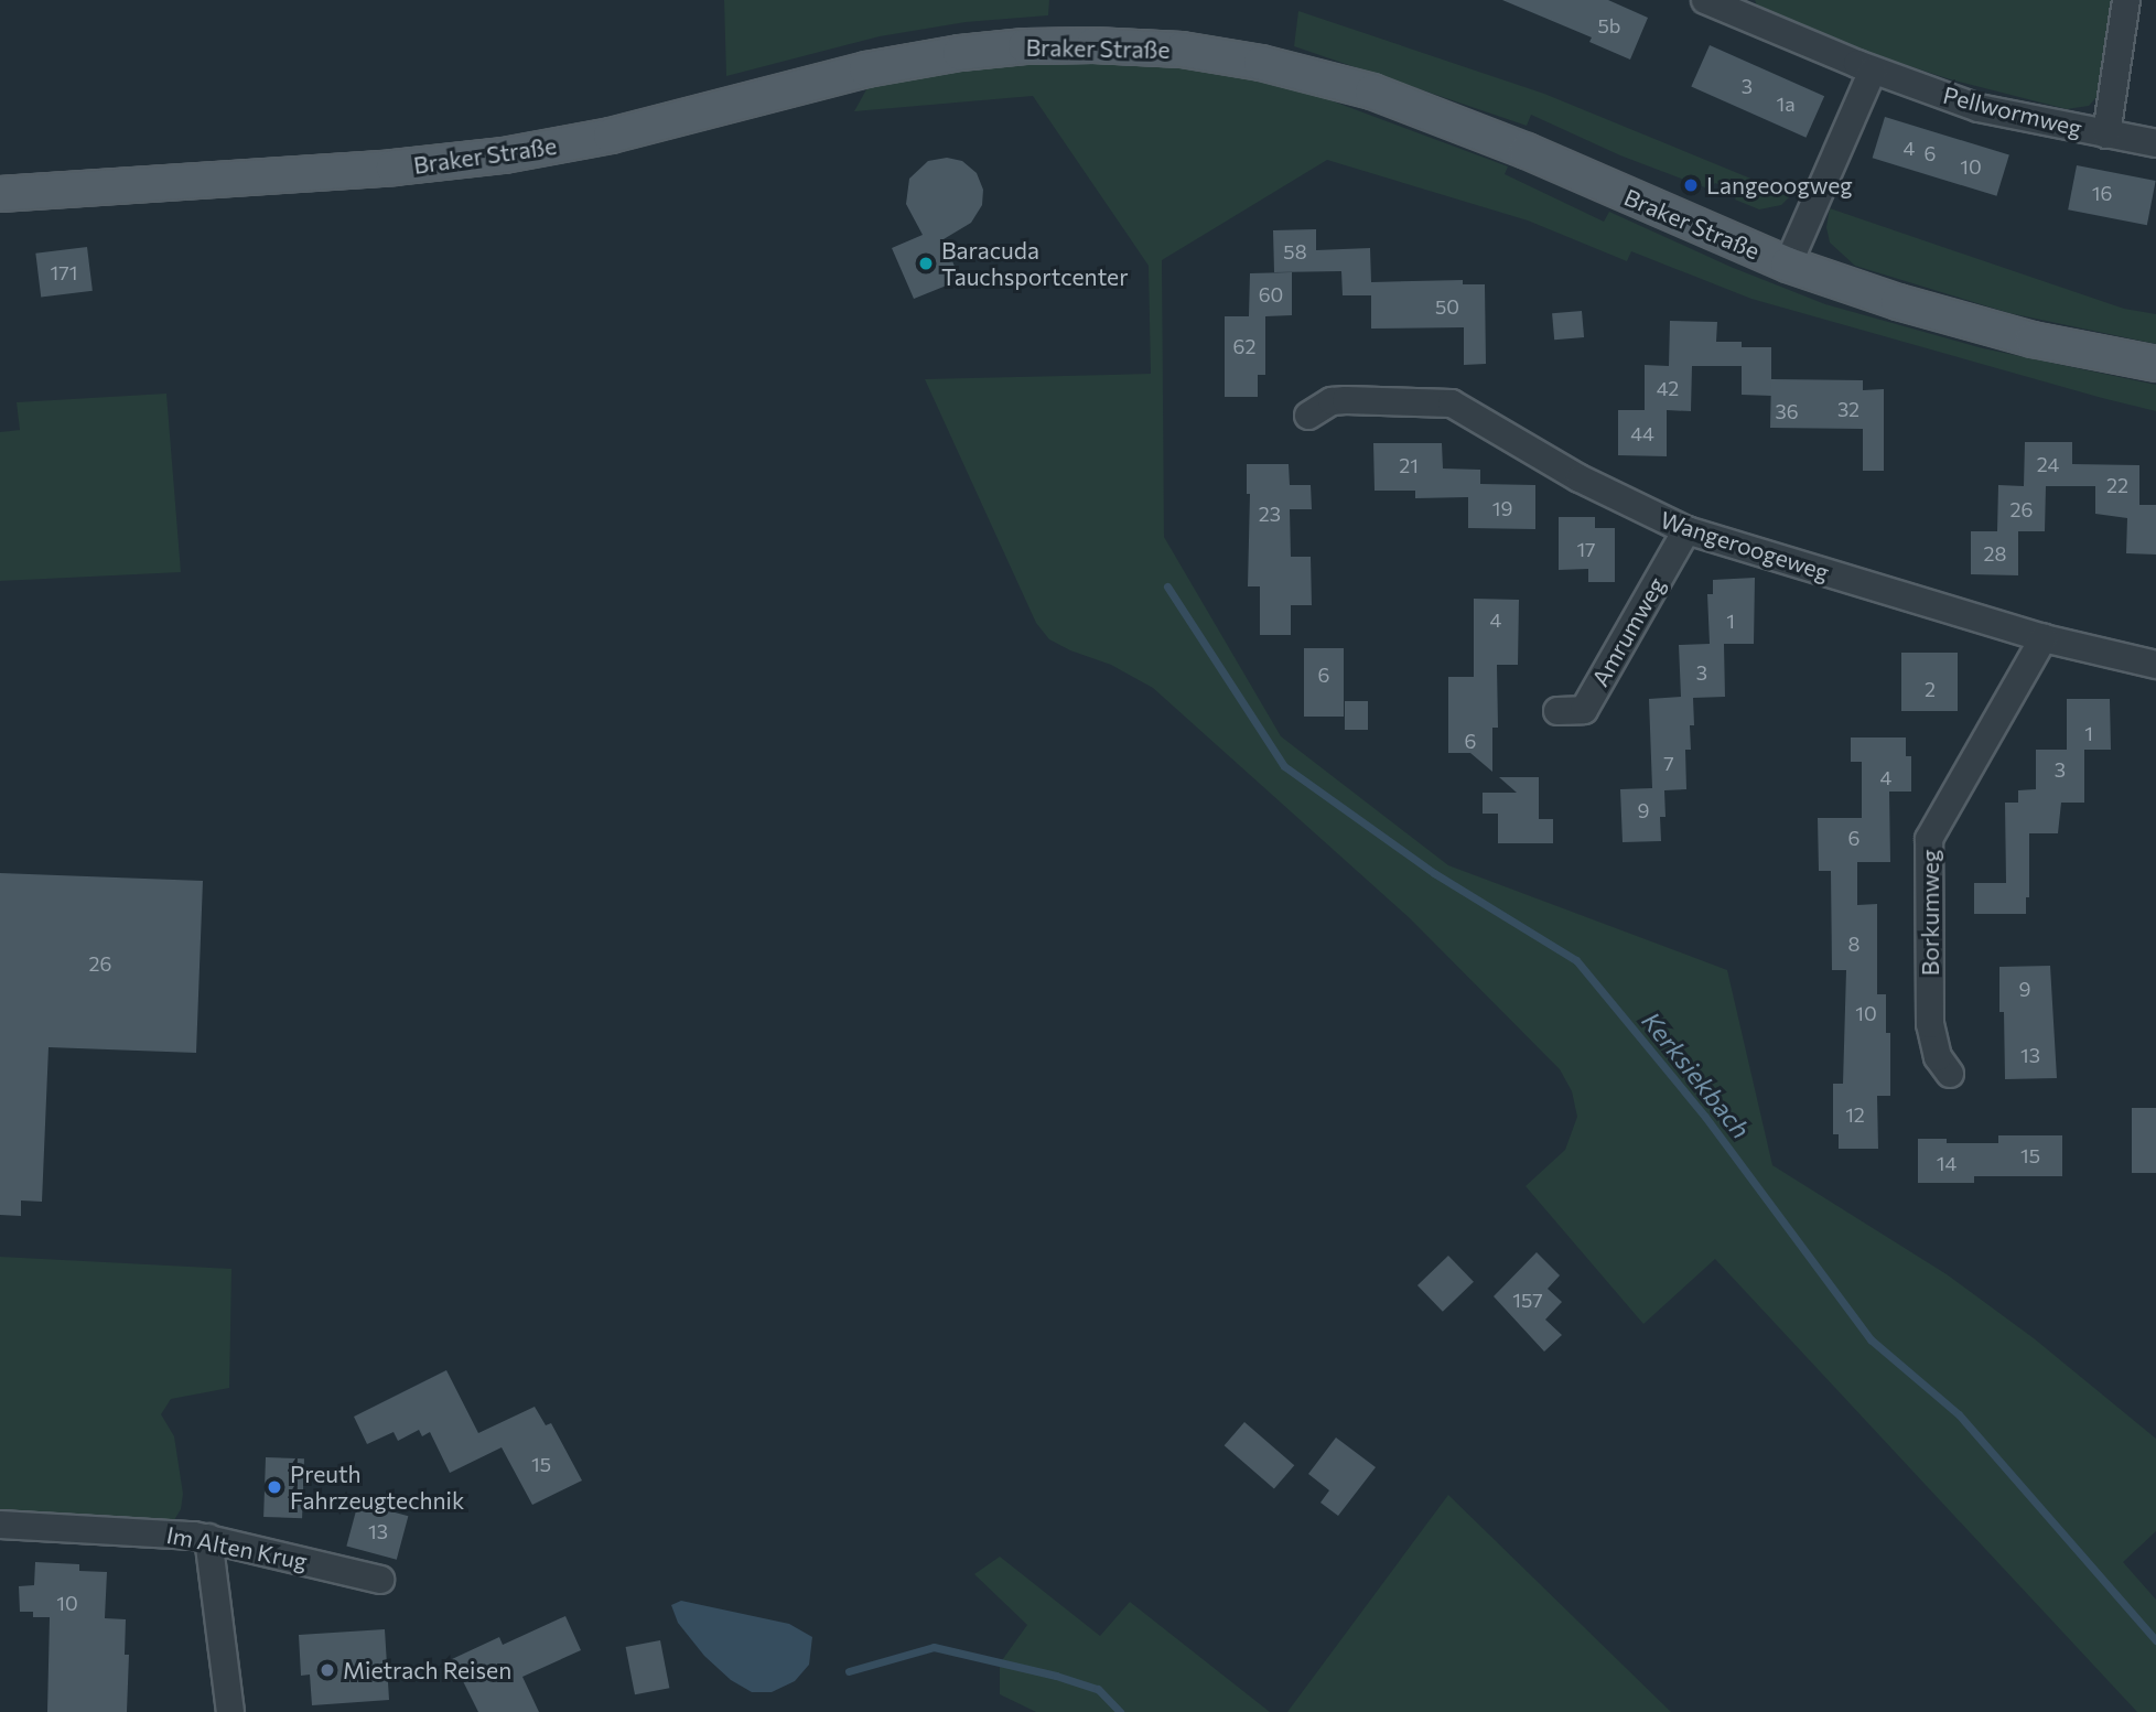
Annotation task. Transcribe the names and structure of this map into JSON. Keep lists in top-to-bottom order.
{
  "streets": {
    "main road": ["Braker Straße"],
    "street": [
      "Pellwormweg",
      "Wangeroogeweg",
      "Amrumweg",
      "Borkumweg",
      "Im Alten Krug"
    ]
  },
  "crossings": [
    ["Wangeroogeweg", "Amrumweg"],
    ["Wangeroogeweg", "Borkumweg"]
  ],
  "water": ["Kerksiekbach"],
  "places": [
    "Langeoogweg",
    "Baracuda Tauchsportcenter",
    "Preuth Fahrzeugtechnik",
    "Mietrach Reisen"
  ],
  "house_numbers": [
    "5b",
    "3",
    "1a",
    "4",
    "6",
    "10",
    "16",
    "58",
    "171",
    "60",
    "50",
    "62",
    "42",
    "32",
    "36",
    "44",
    "24",
    "21",
    "22",
    "19",
    "26",
    "23",
    "17",
    "28",
    "4",
    "1",
    "3",
    "6",
    "2",
    "1",
    "6",
    "7",
    "3",
    "4",
    "9",
    "6",
    "8",
    "26",
    "9",
    "10",
    "13",
    "12",
    "15",
    "14",
    "157",
    "15",
    "13",
    "10"
  ]
}
